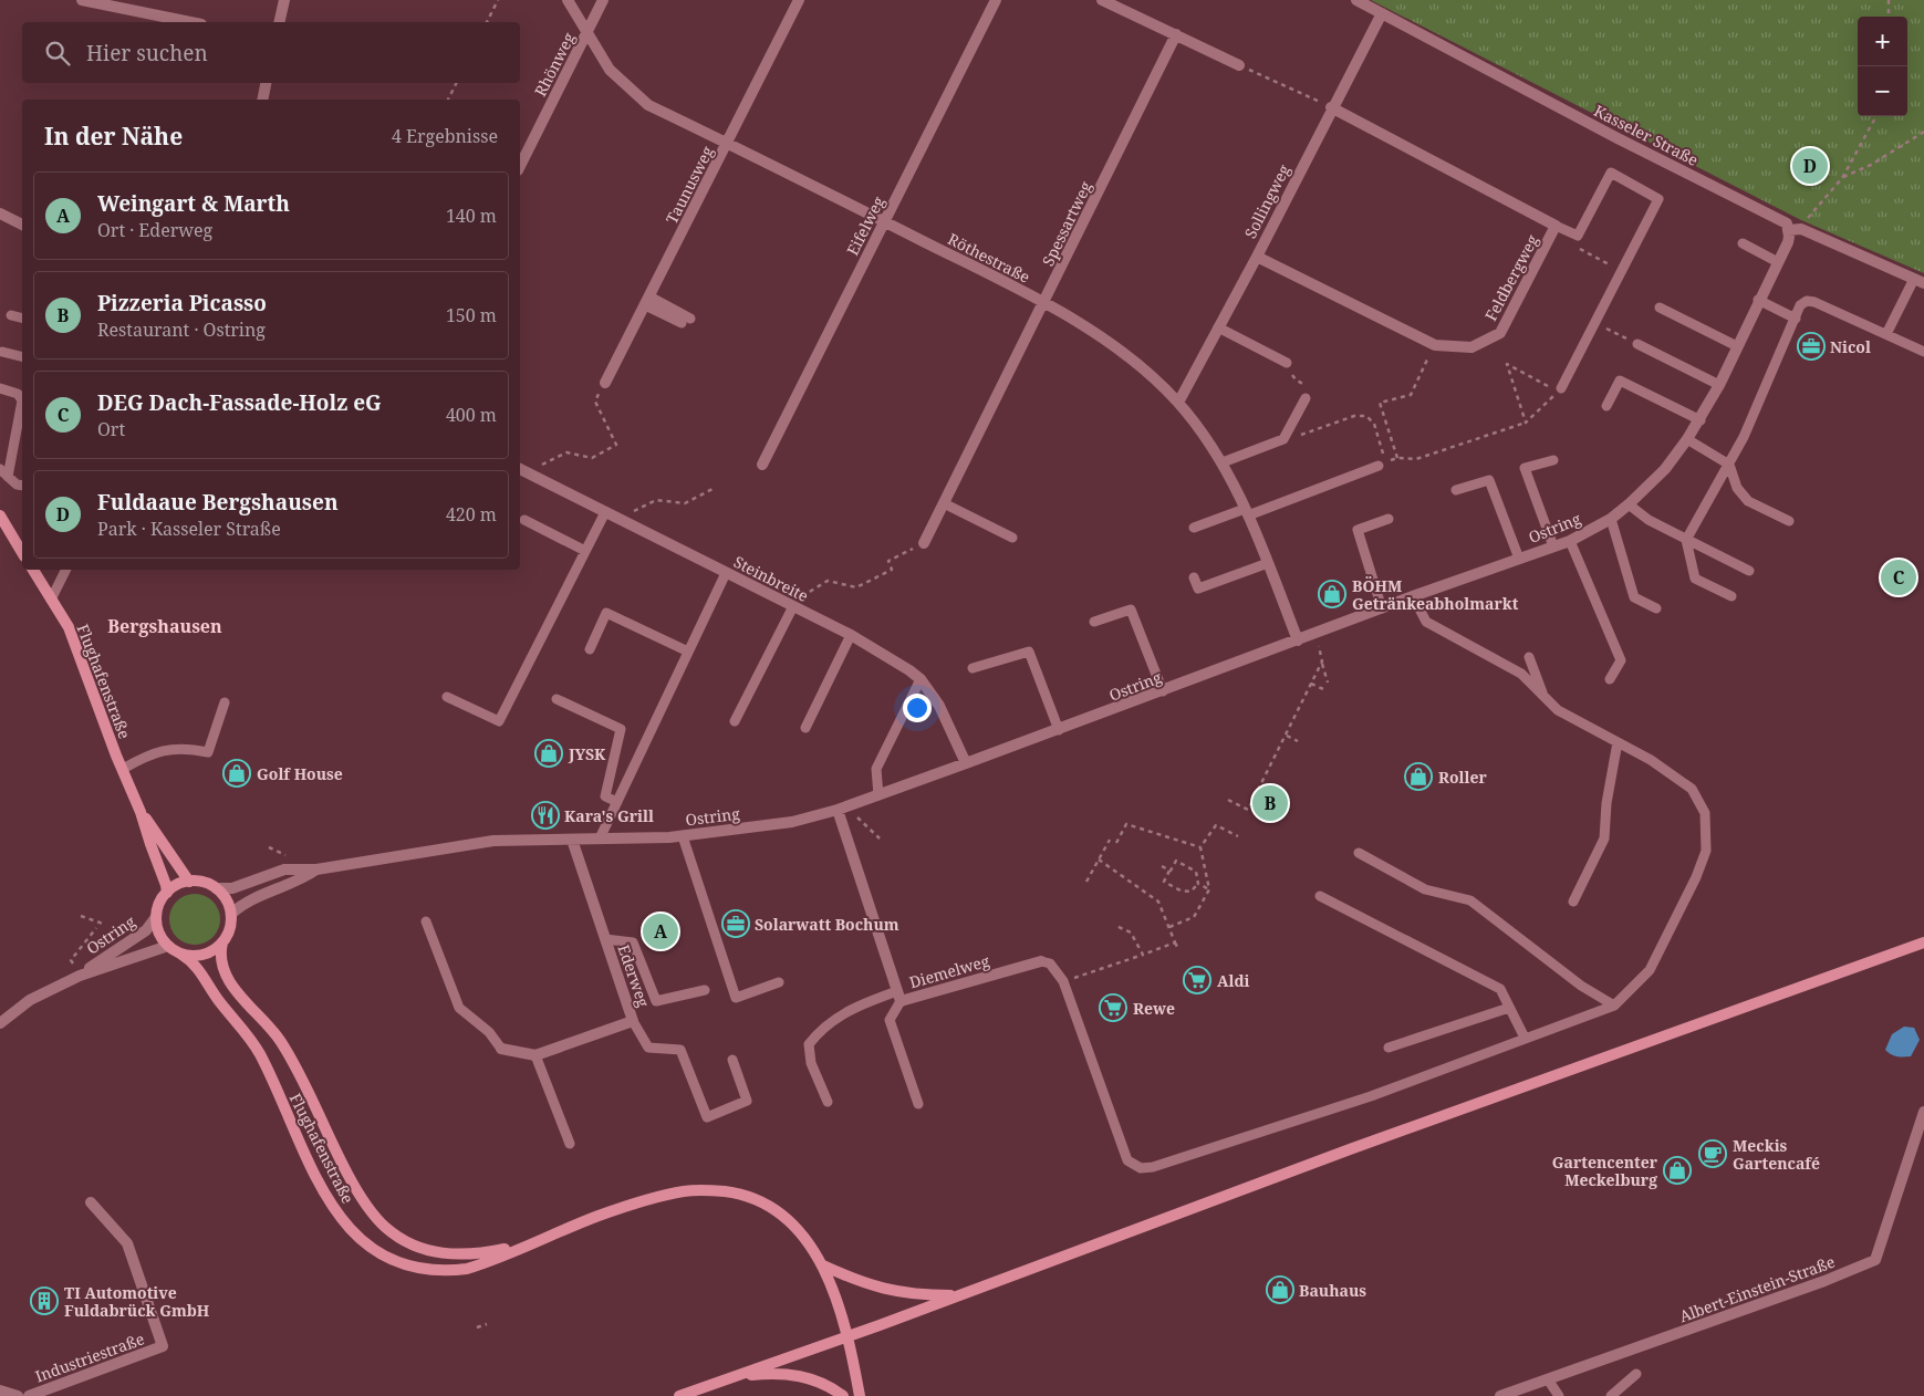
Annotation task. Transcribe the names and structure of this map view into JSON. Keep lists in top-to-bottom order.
{
  "streets": {
    "street": [
      "Rhönweg",
      "Kasseler Straße",
      "Taunusweg",
      "Sollingweg",
      "Spessartweg",
      "Eifelweg",
      "Röthestraße",
      "Feldbergweg",
      "Ostring",
      "Steinbreite",
      "Flughafenstraße",
      "Diemelweg",
      "Ederweg",
      "Albert-Einstein-Straße",
      "Industriestraße"
    ]
  },
  "crossings": [
    ["Rhönweg", "Röthestraße"],
    ["Kasseler Straße", "Sollingweg"],
    ["Kasseler Straße", "Ostring"],
    ["Taunusweg", "Röthestraße"],
    ["Sollingweg", "Röthestraße"],
    ["Sollingweg", "Feldbergweg"],
    ["Spessartweg", "Röthestraße"],
    ["Eifelweg", "Röthestraße"],
    ["Röthestraße", "Ostring"],
    ["Ostring", "Steinbreite"],
    ["Ostring", "Flughafenstraße"],
    ["Ostring", "Diemelweg"],
    ["Ostring", "Ederweg"]
  ],
  "districts": ["Bergshausen"],
  "places": {
    "office": ["Nicol", "Solarwatt Bochum"],
    "shop": [
      "BÖHM Getränkeabholmarkt",
      "JYSK",
      "Golf House",
      "Roller",
      "Gartencenter Meckelburg",
      "Bauhaus"
    ],
    "restaurant": ["Kara's Grill"],
    "supermarket": ["Aldi", "Rewe"],
    "cafe": ["Meckis Gartencafé"],
    "building": ["TI Automotive Fuldabrück GmbH"]
  },
  "page": {
    "map_buttons": ["+", "−"],
    "search": "Hier suchen",
    "heading": ["In der Nähe", "4 Ergebnisse"],
    "pins": [
      "D",
      "C",
      "B",
      "A"
    ],
    "list": [
      {
        "mark": "A",
        "name": "Weingart & Marth",
        "note": "Ort · Ederweg",
        "value": "140 m"
      },
      {
        "mark": "B",
        "name": "Pizzeria Picasso",
        "note": "Restaurant · Ostring",
        "value": "150 m"
      },
      {
        "mark": "C",
        "name": "DEG Dach-Fassade-Holz eG",
        "note": "Ort",
        "value": "400 m"
      },
      {
        "mark": "D",
        "name": "Fuldaaue Bergshausen",
        "note": "Park · Kasseler Straße",
        "value": "420 m"
      }
    ]
  }
}
